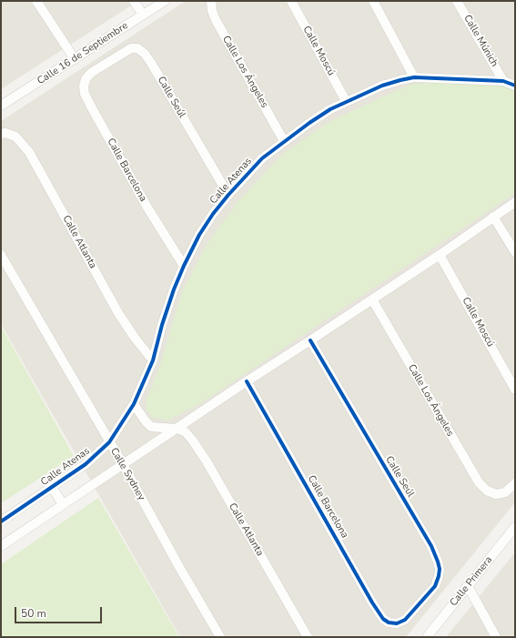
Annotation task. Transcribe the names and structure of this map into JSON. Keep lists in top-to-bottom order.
{
  "streets": {
    "street": [
      "Calle Múnich",
      "Calle Moscú",
      "Calle 16 de Septiembre",
      "Calle Los Ángeles",
      "Calle Seúl",
      "Calle Barcelona",
      "Calle Atenas",
      "Calle Atlanta",
      "Calle Sydney",
      "Calle Primera"
    ]
  },
  "crossings": [
    ["Calle Múnich", "Calle Atenas"],
    ["Calle Moscú", "Calle Atenas"],
    ["Calle Los Ángeles", "Calle Atenas"],
    ["Calle Seúl", "Calle Barcelona"],
    ["Calle Seúl", "Calle Atenas"],
    ["Calle Barcelona", "Calle Atenas"],
    ["Calle Atenas", "Calle Atlanta"],
    ["Calle Atenas", "Calle Sydney"]
  ],
  "scale_bar": "50 m"
}
